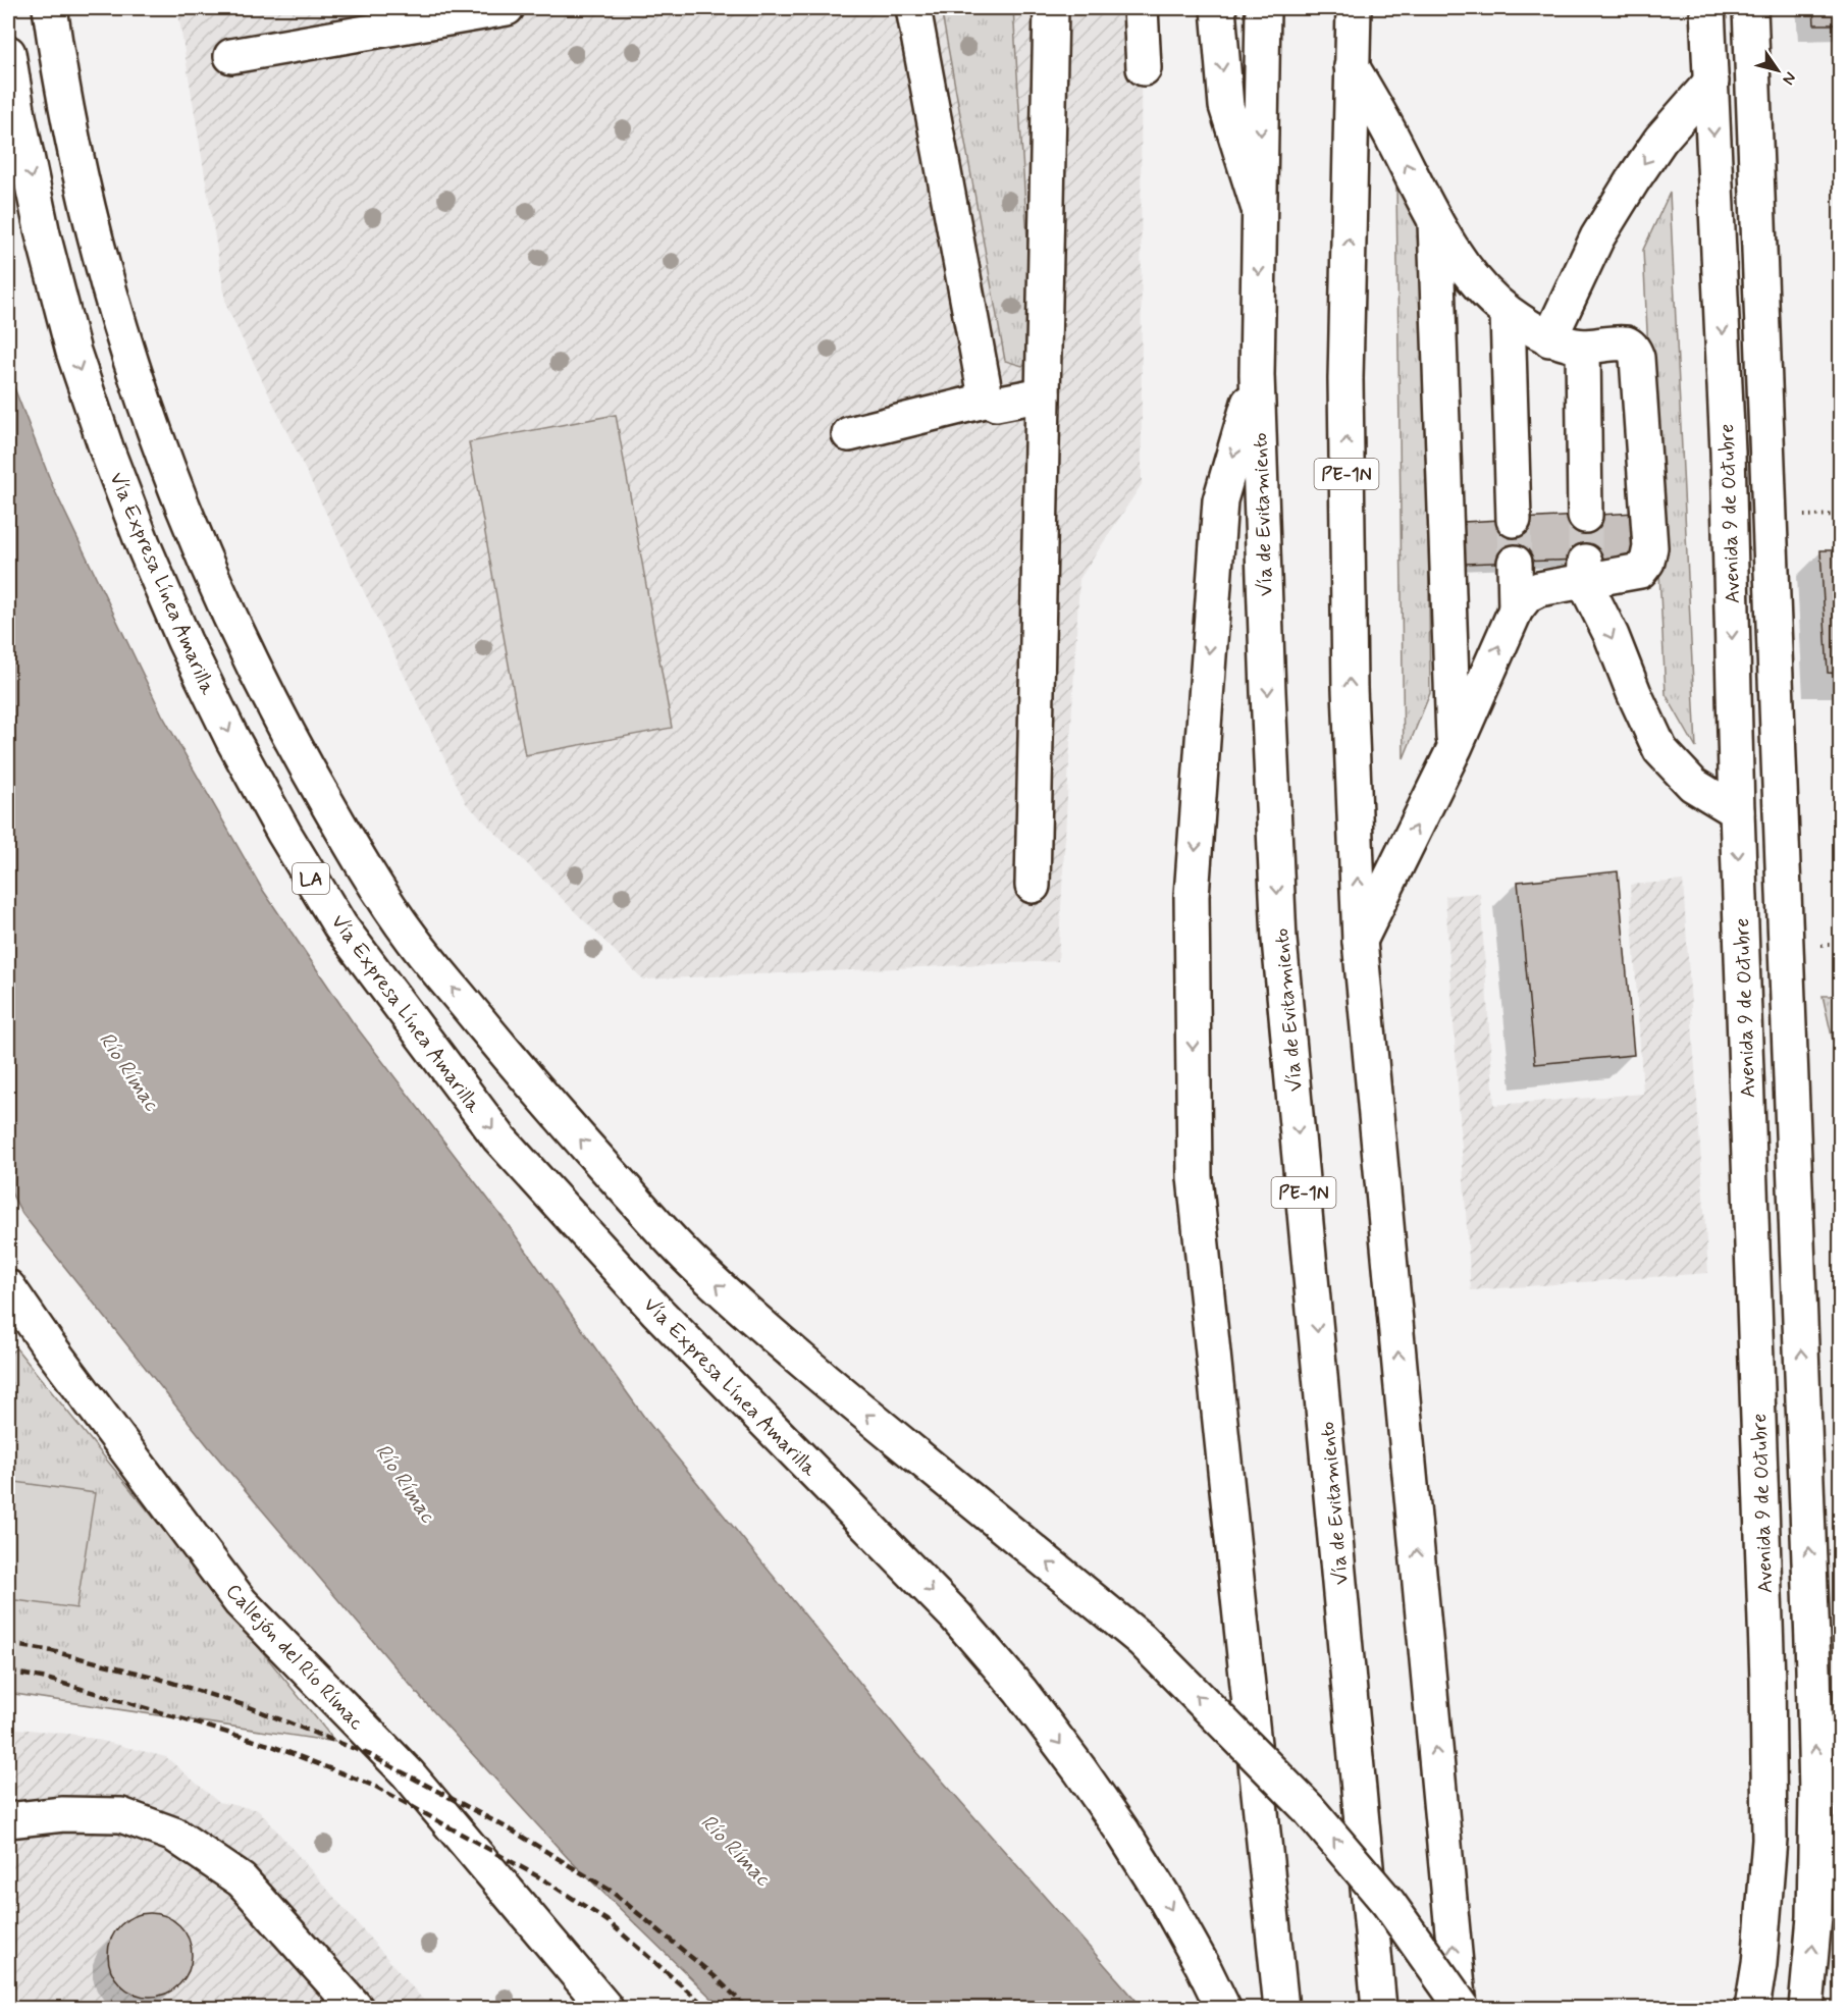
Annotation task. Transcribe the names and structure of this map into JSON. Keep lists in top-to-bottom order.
{
  "streets": {
    "main road": [
      "PE-1N",
      "Avenida 9 de Octubre",
      "Vía de Evitamiento",
      "Vía Expresa Línea Amarilla",
      "LA",
      "Callejón del Río Rímac"
    ]
  },
  "crossings": [
    ["PE-1N", "LA"]
  ],
  "water": ["Río Rímac"],
  "north": "bottom right"
}
